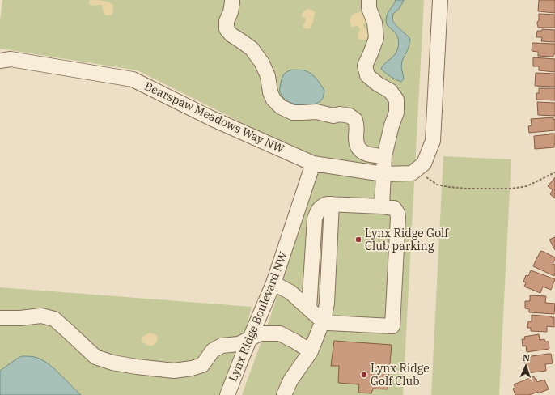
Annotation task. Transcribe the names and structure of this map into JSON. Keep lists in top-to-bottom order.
{
  "streets": {
    "street": ["Bearspaw Meadows Way NW", "Lynx Ridge Boulevard NW"]
  },
  "crossings": [
    ["Bearspaw Meadows Way NW", "Lynx Ridge Boulevard NW"]
  ],
  "places": ["Lynx Ridge Golf Club parking", "Lynx Ridge Golf Club"],
  "north": "top"
}
